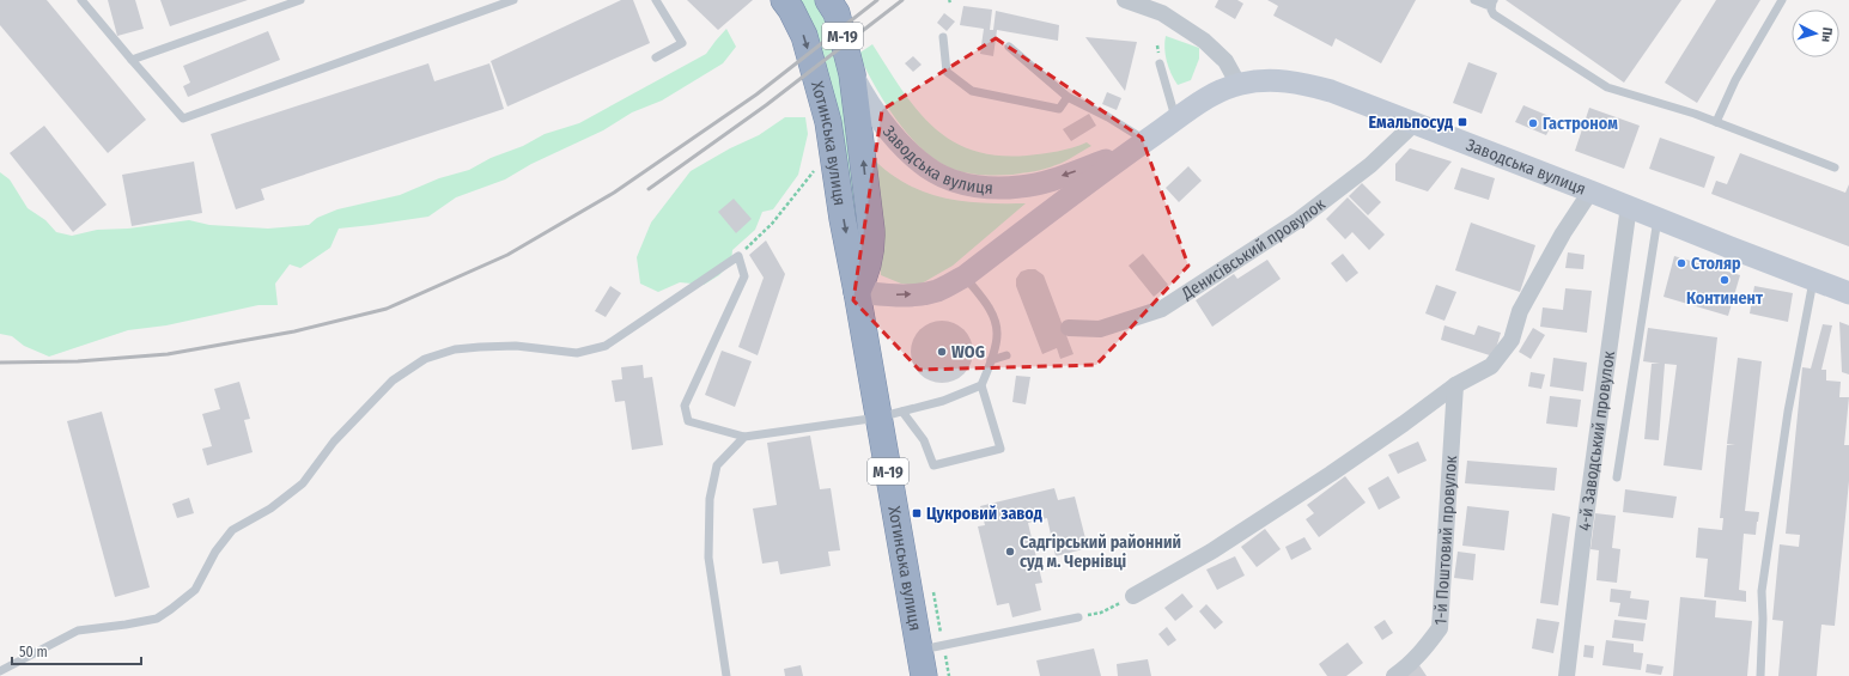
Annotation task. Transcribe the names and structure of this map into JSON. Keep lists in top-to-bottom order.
{
  "streets": {
    "highway": ["М-19", "Хотинська вулиця", "Заводська вулиця"],
    "street": ["Денисівський провулок", "4-й Заводський провулок", "1-й Поштовий провулок"]
  },
  "crossings": [
    ["Хотинська вулиця", "Заводська вулиця"],
    ["Заводська вулиця", "Денисівський провулок"],
    ["Заводська вулиця", "4-й Заводський провулок"]
  ],
  "places": {
    "transit": ["Емальпосуд", "Цукровий завод"],
    "other": [
      "Гастроном",
      "Столяр",
      "Континент",
      "WOG",
      "Садгірський районний суд м. Чернівці"
    ]
  },
  "scale_bar": "50 m",
  "north": "right"
}
